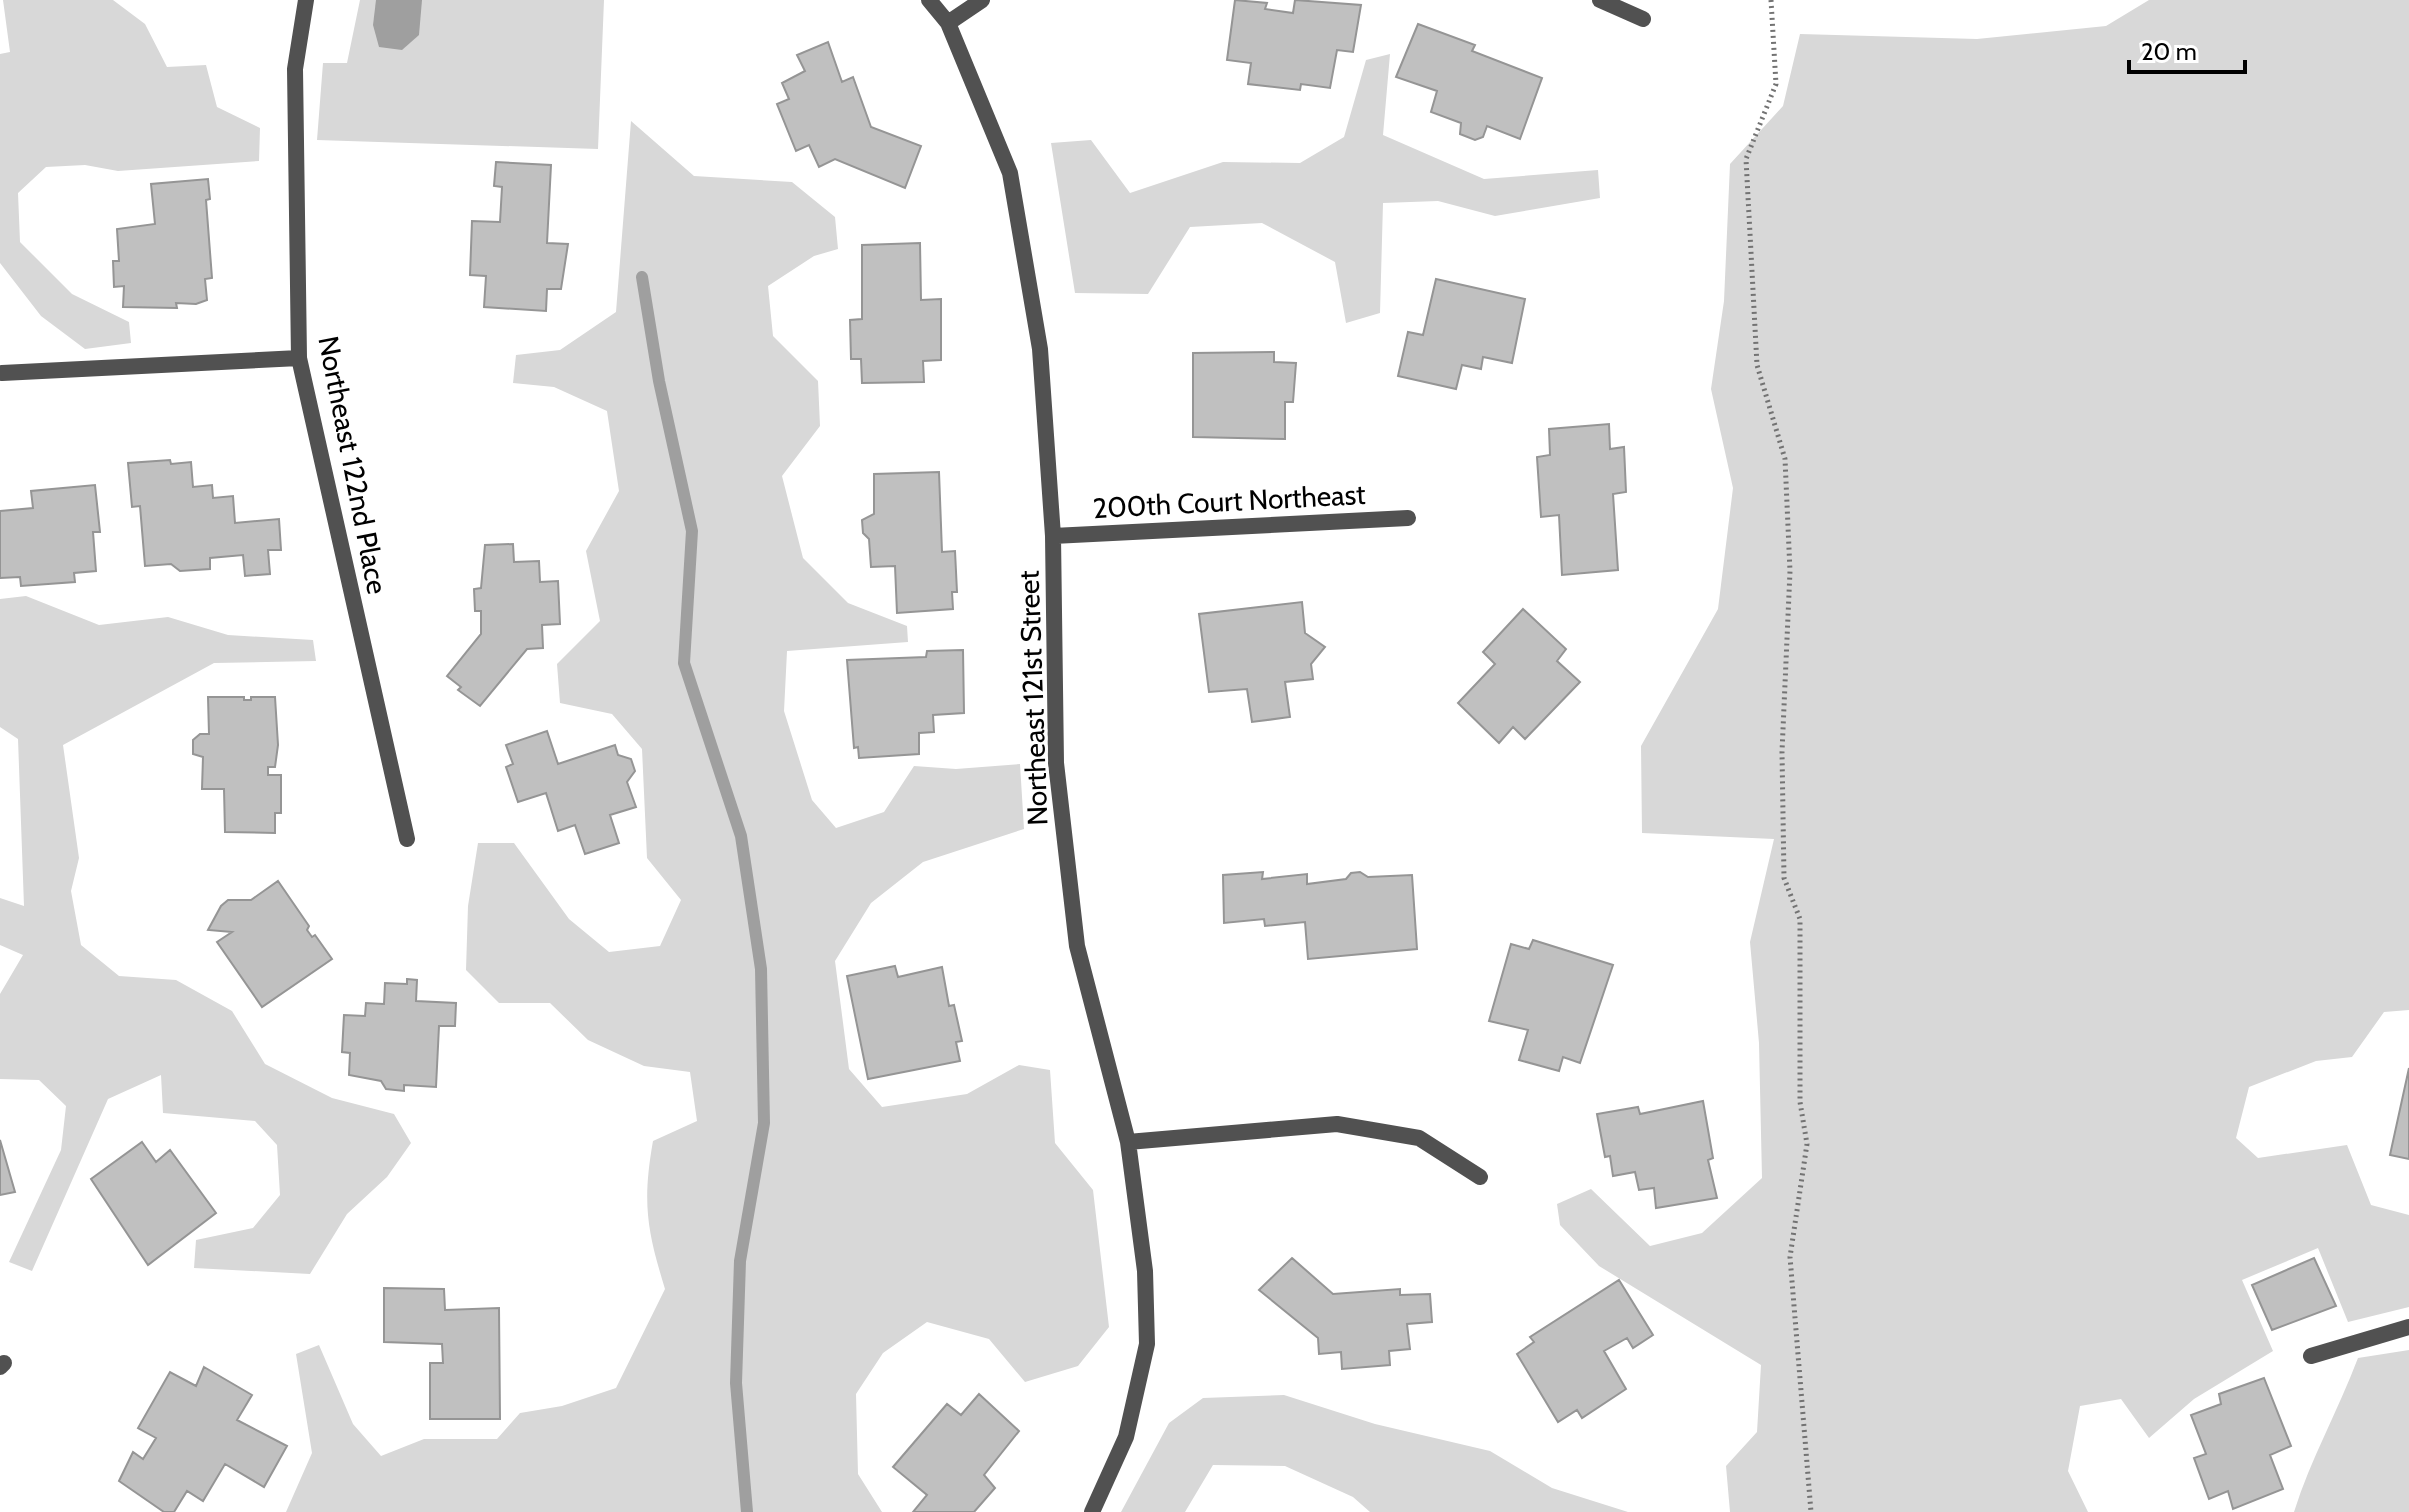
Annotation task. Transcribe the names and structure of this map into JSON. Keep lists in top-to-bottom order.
{
  "streets": {
    "street": ["Northeast 122nd Place", "200th Court Northeast", "Northeast 121st Street"]
  },
  "crossings": [
    ["200th Court Northeast", "Northeast 121st Street"]
  ],
  "scale_bar": "20 m"
}
